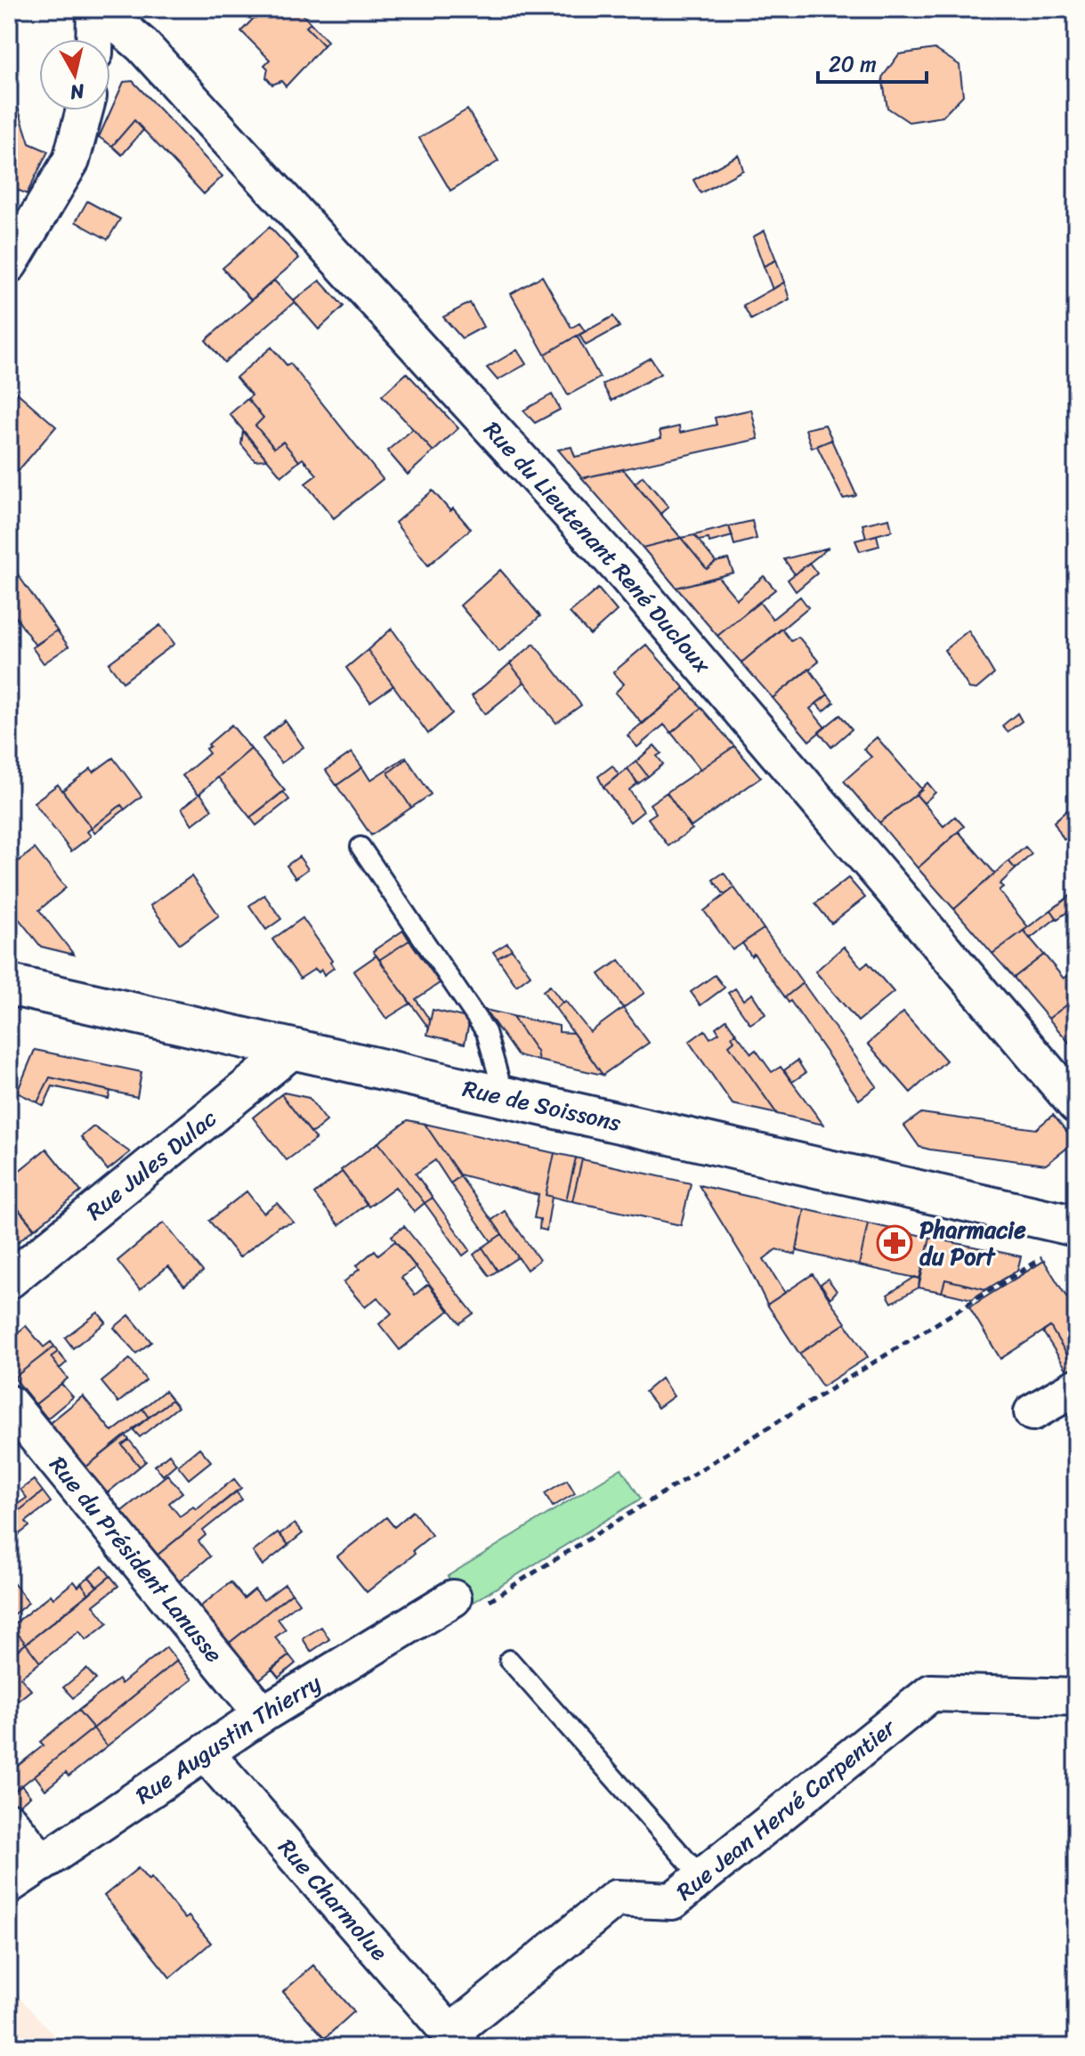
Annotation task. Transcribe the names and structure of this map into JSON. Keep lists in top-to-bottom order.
{
  "streets": {
    "main road": ["Rue de Soissons"],
    "street": [
      "Rue du Lieutenant René Ducloux",
      "Rue Jules Dulac",
      "Rue du Président Lanusse",
      "Rue Augustin Thierry",
      "Rue Jean Hervé Carpentier",
      "Rue Charmolue"
    ]
  },
  "crossings": [
    ["Rue de Soissons", "Rue Jules Dulac"],
    ["Rue du Président Lanusse", "Rue Augustin Thierry"],
    ["Rue Augustin Thierry", "Rue Charmolue"],
    ["Rue Jean Hervé Carpentier", "Rue Charmolue"]
  ],
  "places": {
    "pharmacy": ["Pharmacie du Port"]
  },
  "scale_bar": "20 m",
  "north": "bottom"
}
